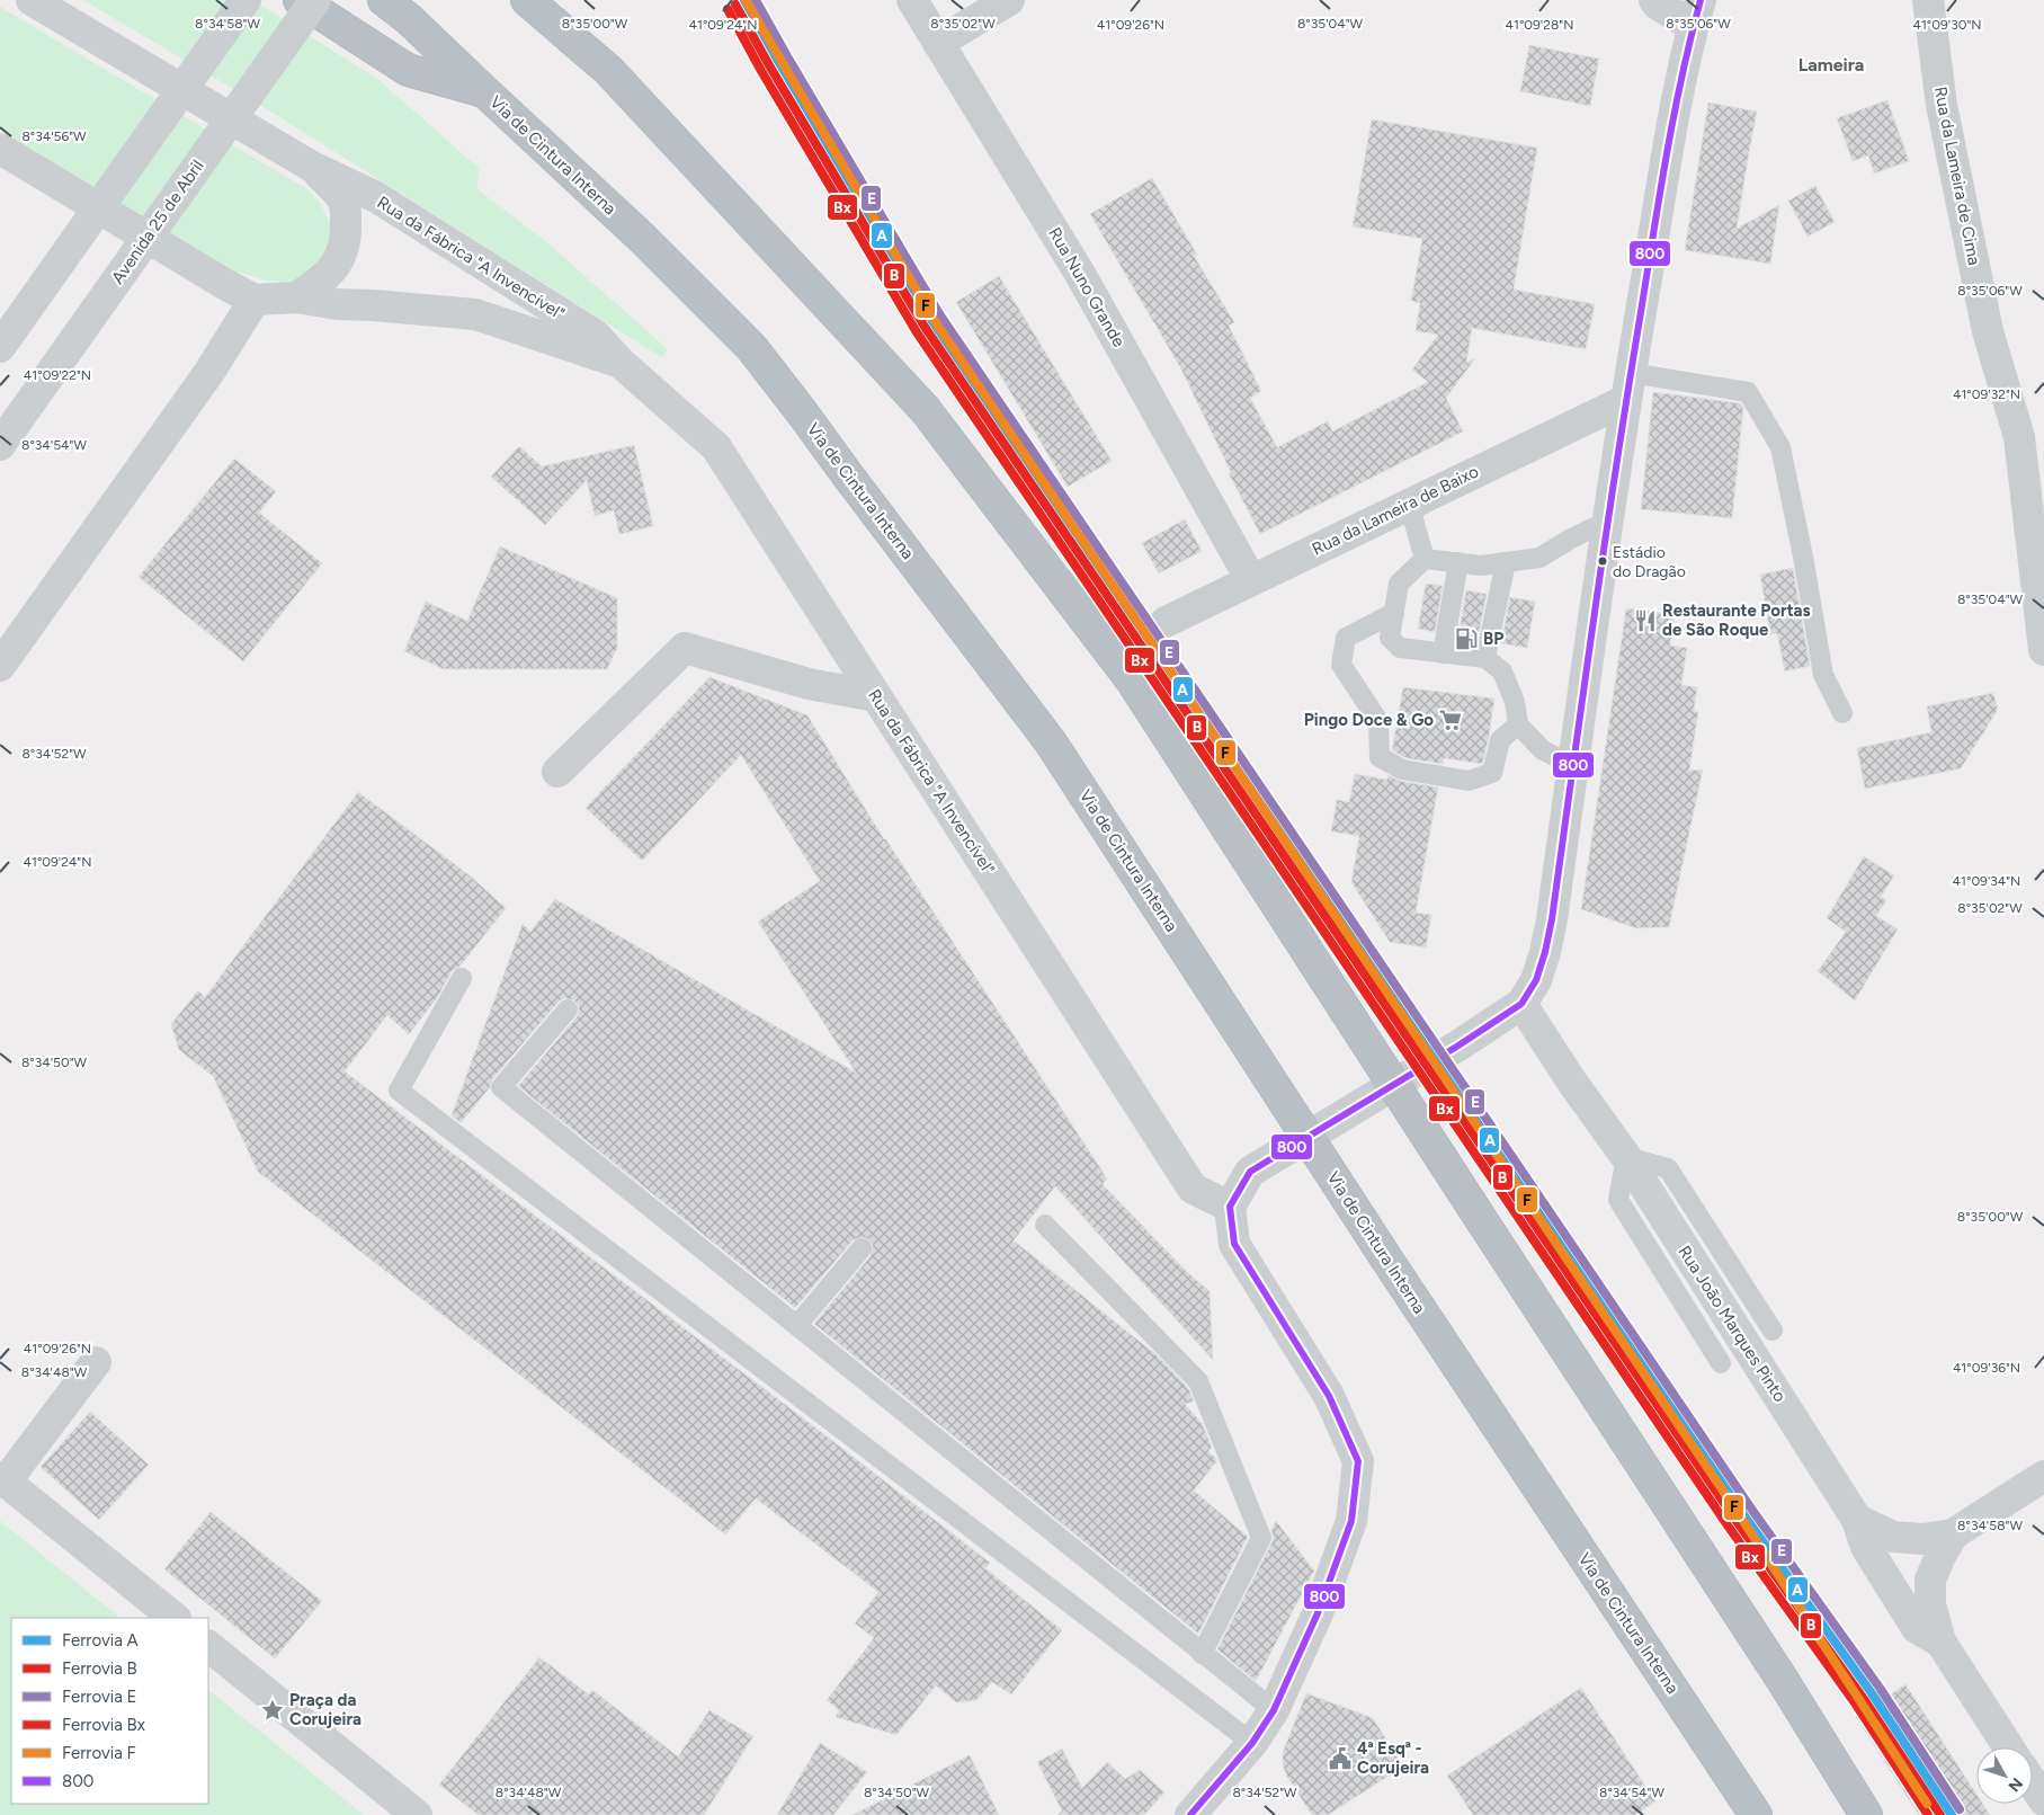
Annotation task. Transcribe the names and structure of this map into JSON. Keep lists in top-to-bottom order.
{
  "streets": {
    "highway": ["Via de Cintura Interna"],
    "main road": ["Avenida 25 de Abril", "Rua da Fábrica \"A Invencível\"", "Rua João Marques Pinto"],
    "street": ["Rua da Lameira de Cima", "Rua Nuno Grande", "Rua da Lameira de Baixo"]
  },
  "crossings": [
    ["Rua Nuno Grande", "Rua da Lameira de Baixo"]
  ],
  "districts": ["Lameira"],
  "places": {
    "other": ["Estádio do Dragão"],
    "restaurant": ["Restaurante Portas de São Roque"],
    "fuel station": ["BP"],
    "supermarket": ["Pingo Doce & Go"],
    "place": ["Praça da Corujeira"],
    "public building": ["4ª Esqª - Corujeira"]
  },
  "lines": [
    "rail line A",
    "rail line E",
    "rail line F",
    "transit line 800",
    "rail line B",
    "rail line Bx"
  ],
  "legend": [
    "Ferrovia A",
    "Ferrovia B",
    "Ferrovia E",
    "Ferrovia Bx",
    "Ferrovia F",
    "800"
  ],
  "north": "bottom right",
  "coordinates": [
    "8°34'58\"W",
    "8°35'00\"W",
    "8°35'02\"W",
    "8°35'04\"W",
    "8°35'06\"W",
    "41°09'24\"N",
    "41°09'26\"N",
    "41°09'28\"N",
    "41°09'30\"N",
    "8°34'56\"W",
    "41°09'22\"N",
    "41°09'32\"N",
    "8°34'54\"W",
    "8°34'52\"W",
    "41°09'34\"N",
    "8°34'50\"W",
    "41°09'36\"N",
    "8°34'48\"W"
  ]
}
